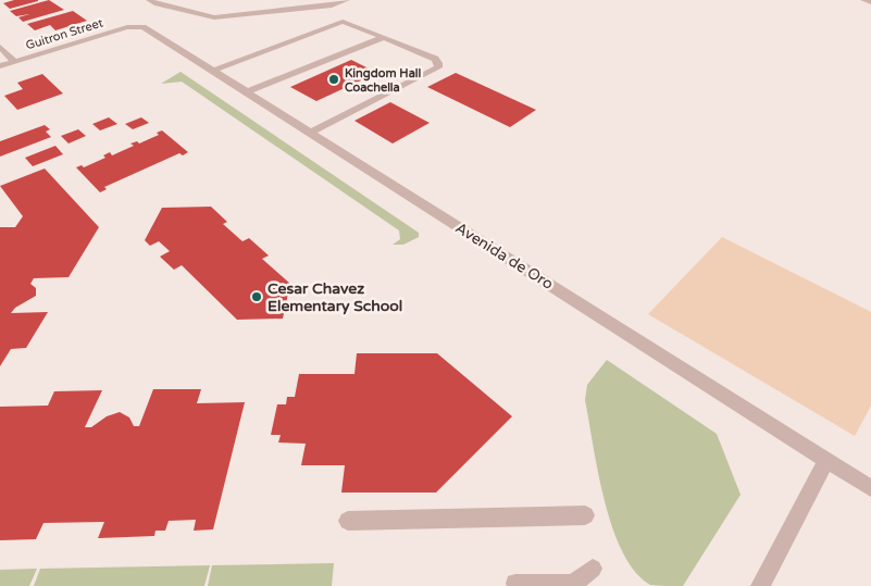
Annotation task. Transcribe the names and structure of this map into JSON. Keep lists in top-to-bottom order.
{
  "streets": {
    "street": ["Guitron Street", "Avenida de Oro"]
  },
  "crossings": [
    ["Guitron Street", "Avenida de Oro"]
  ],
  "places": ["Kingdom Hall Coachella", "Cesar Chavez Elementary School"]
}
